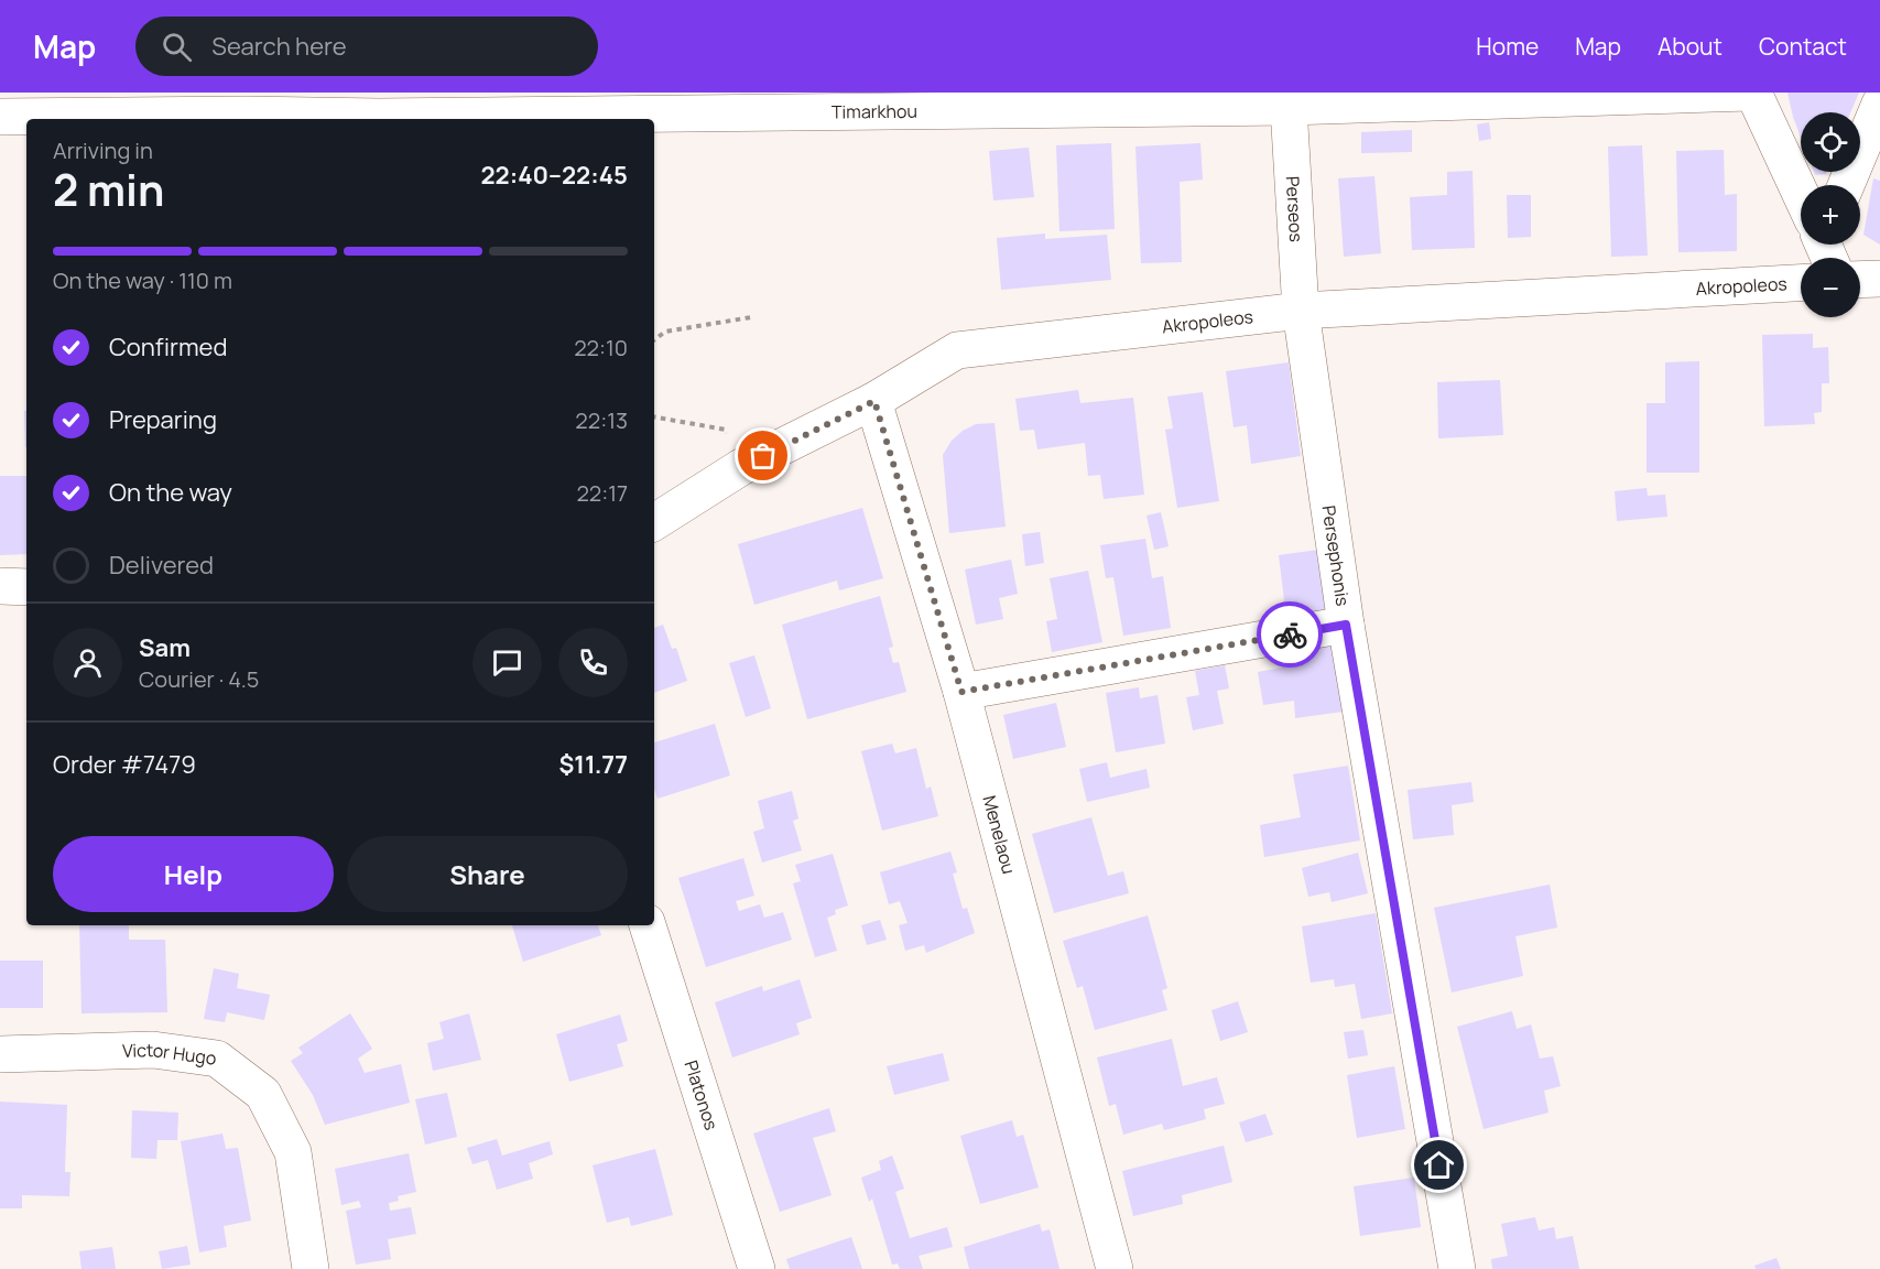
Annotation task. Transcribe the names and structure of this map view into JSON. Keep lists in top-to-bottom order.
{
  "streets": {
    "street": [
      "Timarkhou",
      "Perseos",
      "Akropoleos",
      "Persephonis",
      "Menelaou",
      "Victor Hugo",
      "Platonos"
    ]
  },
  "crossings": [
    ["Timarkhou", "Perseos"],
    ["Perseos", "Akropoleos"],
    ["Perseos", "Persephonis"],
    ["Akropoleos", "Persephonis"],
    ["Akropoleos", "Menelaou"]
  ],
  "page": {
    "header": "Map",
    "search": "Search here",
    "nav": [
      "Home",
      "Map",
      "About",
      "Contact"
    ],
    "map_buttons": ["+", "−"],
    "heading": ["2 min", "Arriving in", "22:40–22:45"],
    "panel": [
      "Sam",
      "Courier · 4.5",
      "Order #7479",
      "$11.77"
    ],
    "bar": "On the way · 110 m",
    "list": [
      ["Confirmed", "22:10"],
      ["Preparing", "22:13"],
      ["On the way", "22:17"],
      "Delivered"
    ],
    "buttons": ["Help", "Share"]
  }
}
